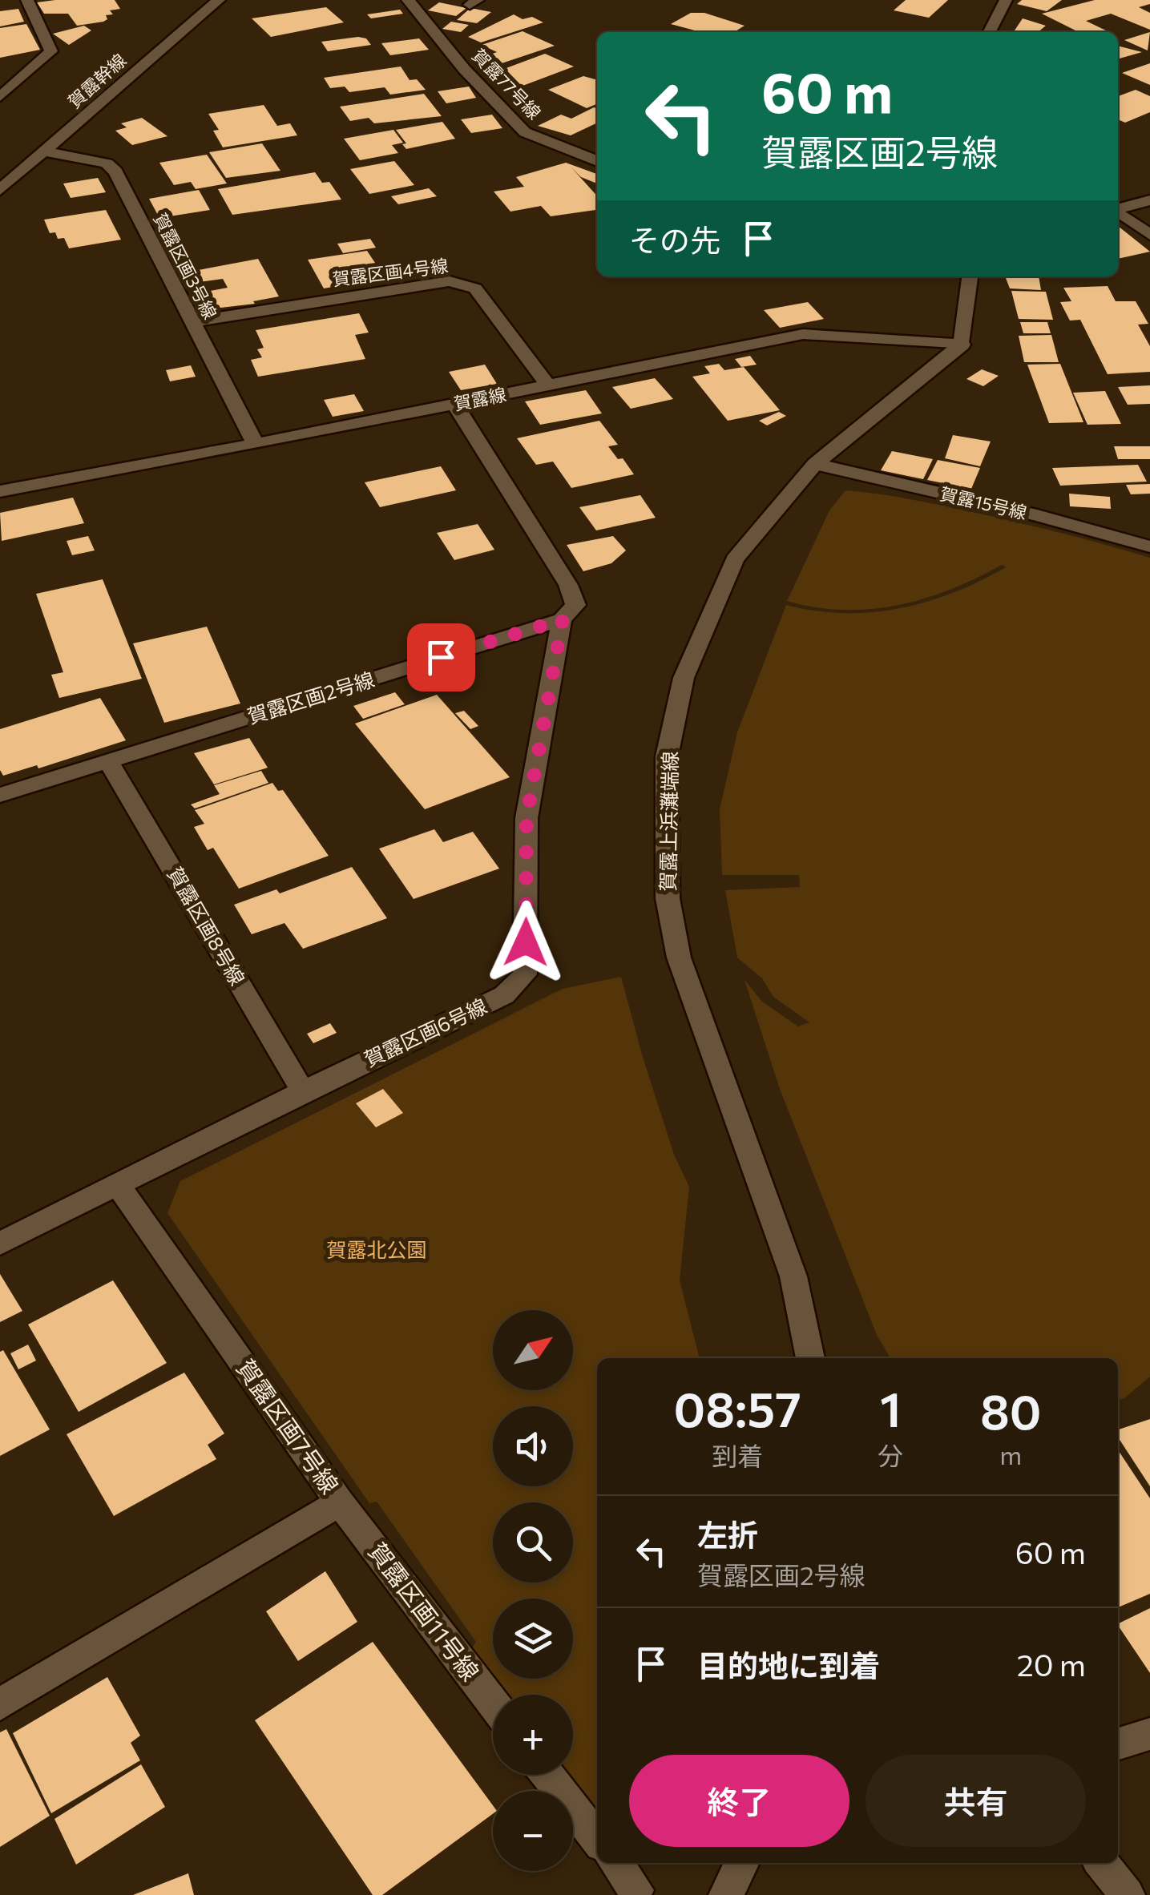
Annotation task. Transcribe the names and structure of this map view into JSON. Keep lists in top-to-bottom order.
{
  "streets": {
    "street": [
      "賀露幹線",
      "賀露77号線",
      "賀露区画3号線",
      "賀露区画4号線",
      "賀露線",
      "賀露15号線",
      "賀露区画2号線",
      "賀露上浜灘端線",
      "賀露区画8号線",
      "賀露区画6号線",
      "賀露区画7号線",
      "賀露区画11号線"
    ]
  },
  "crossings": [
    ["賀露幹線", "賀露区画3号線"],
    ["賀露区画3号線", "賀露区画4号線"],
    ["賀露区画3号線", "賀露線"],
    ["賀露区画4号線", "賀露線"],
    ["賀露線", "賀露上浜灘端線"],
    ["賀露15号線", "賀露上浜灘端線"],
    ["賀露区画2号線", "賀露区画8号線"],
    ["賀露区画2号線", "賀露区画6号線"],
    ["賀露区画8号線", "賀露区画6号線"],
    ["賀露区画6号線", "賀露区画7号線"],
    ["賀露区画7号線", "賀露区画11号線"]
  ],
  "parks": ["賀露北公園"],
  "north": "top right",
  "page": {
    "turn": ["60 m", "賀露区画2号線"],
    "then": "その先",
    "map_buttons": ["+", "−"],
    "eta": [
      "08:57",
      "到着",
      "1",
      "分",
      "80",
      "m"
    ],
    "list": [
      {
        "name": "左折",
        "note": "賀露区画2号線",
        "value": "60 m"
      },
      {
        "name": "目的地に到着",
        "value": "20 m"
      }
    ],
    "buttons": ["終了", "共有"]
  }
}
